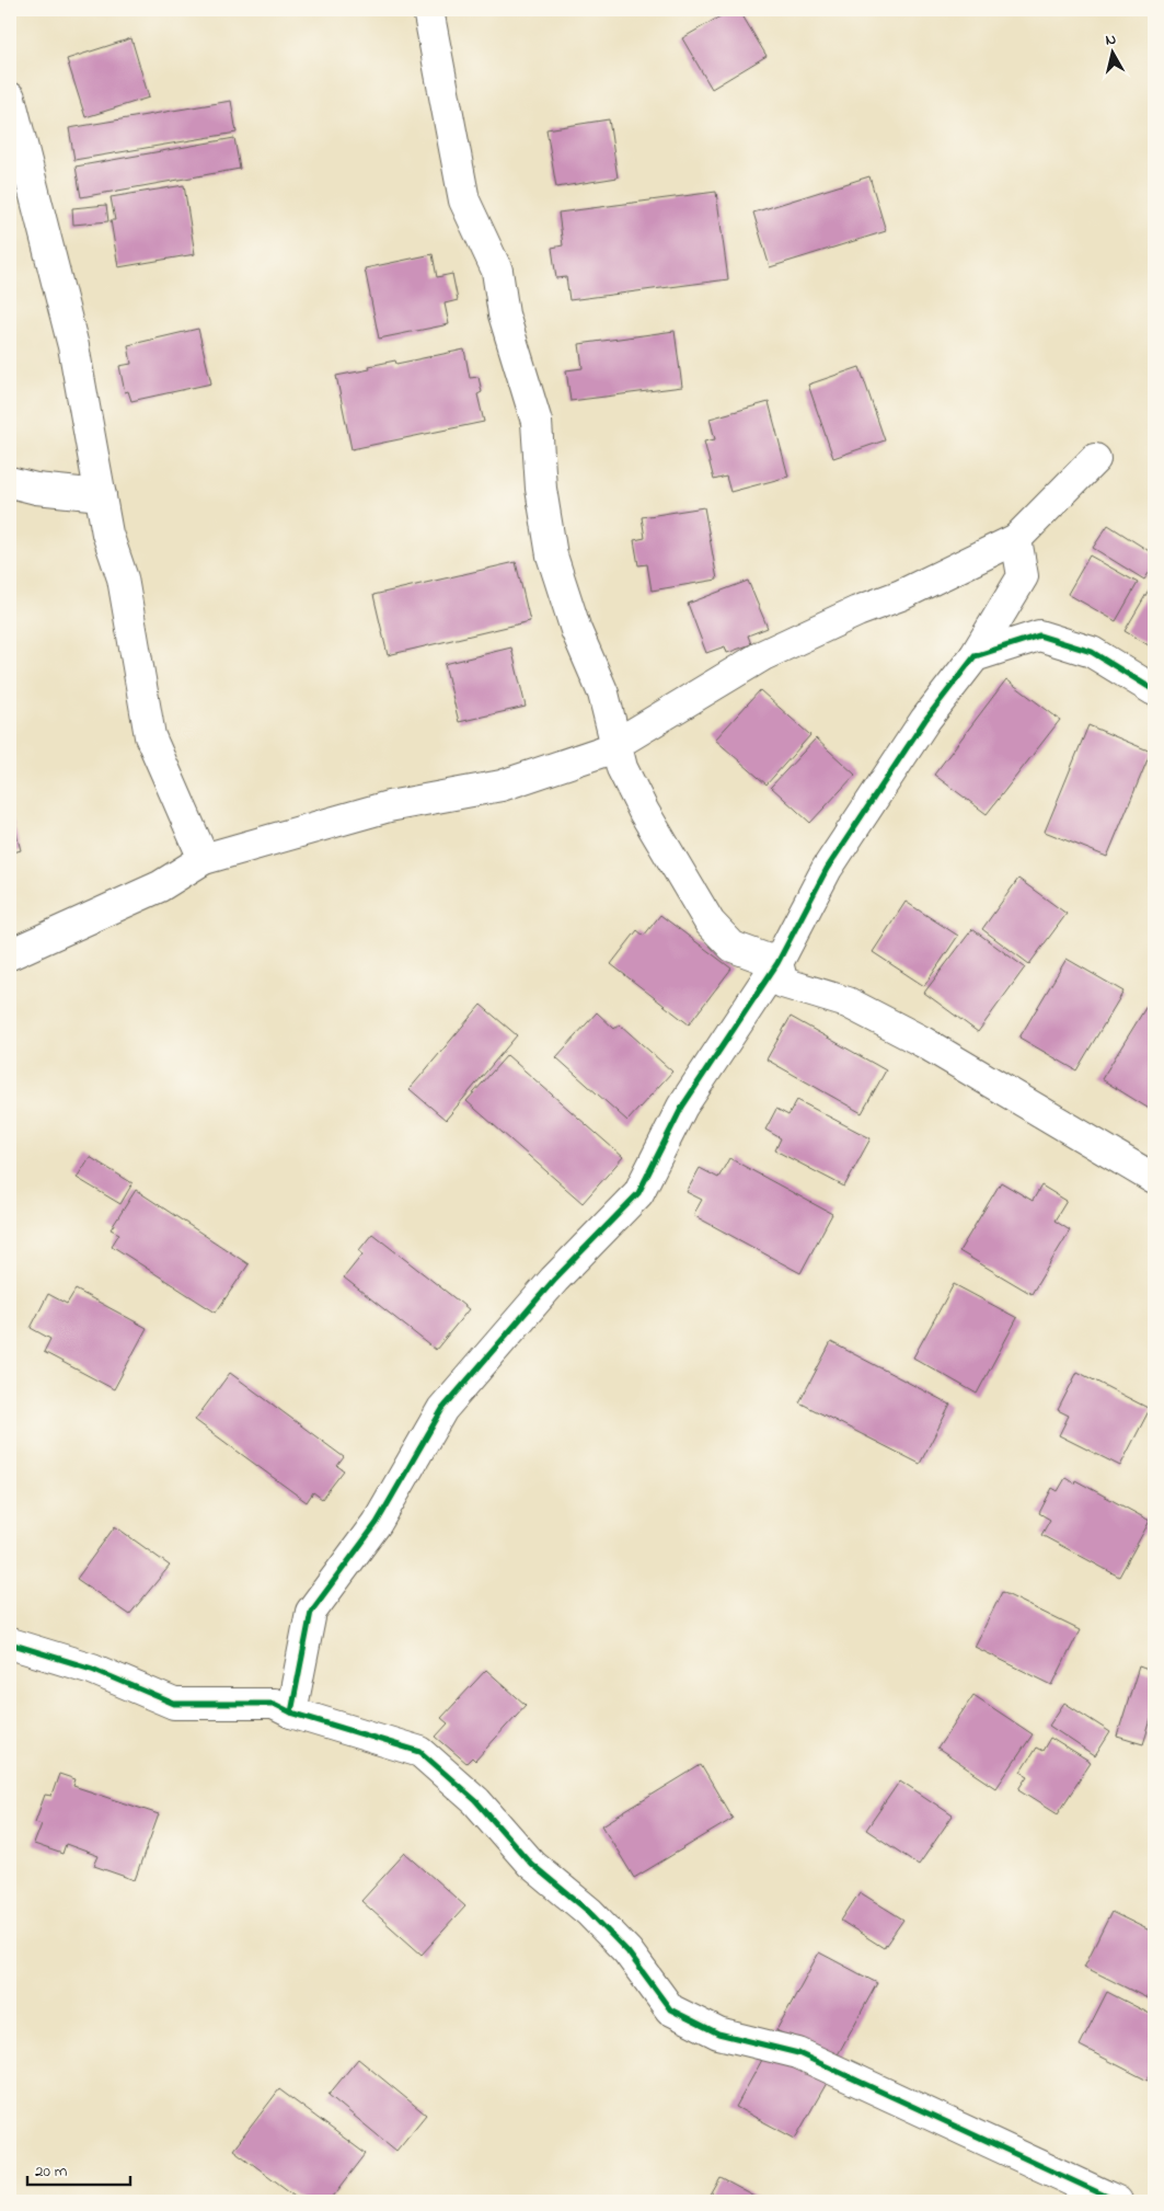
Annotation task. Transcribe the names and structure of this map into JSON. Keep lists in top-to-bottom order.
{
  "scale_bar": "20 m",
  "north": "top"
}
